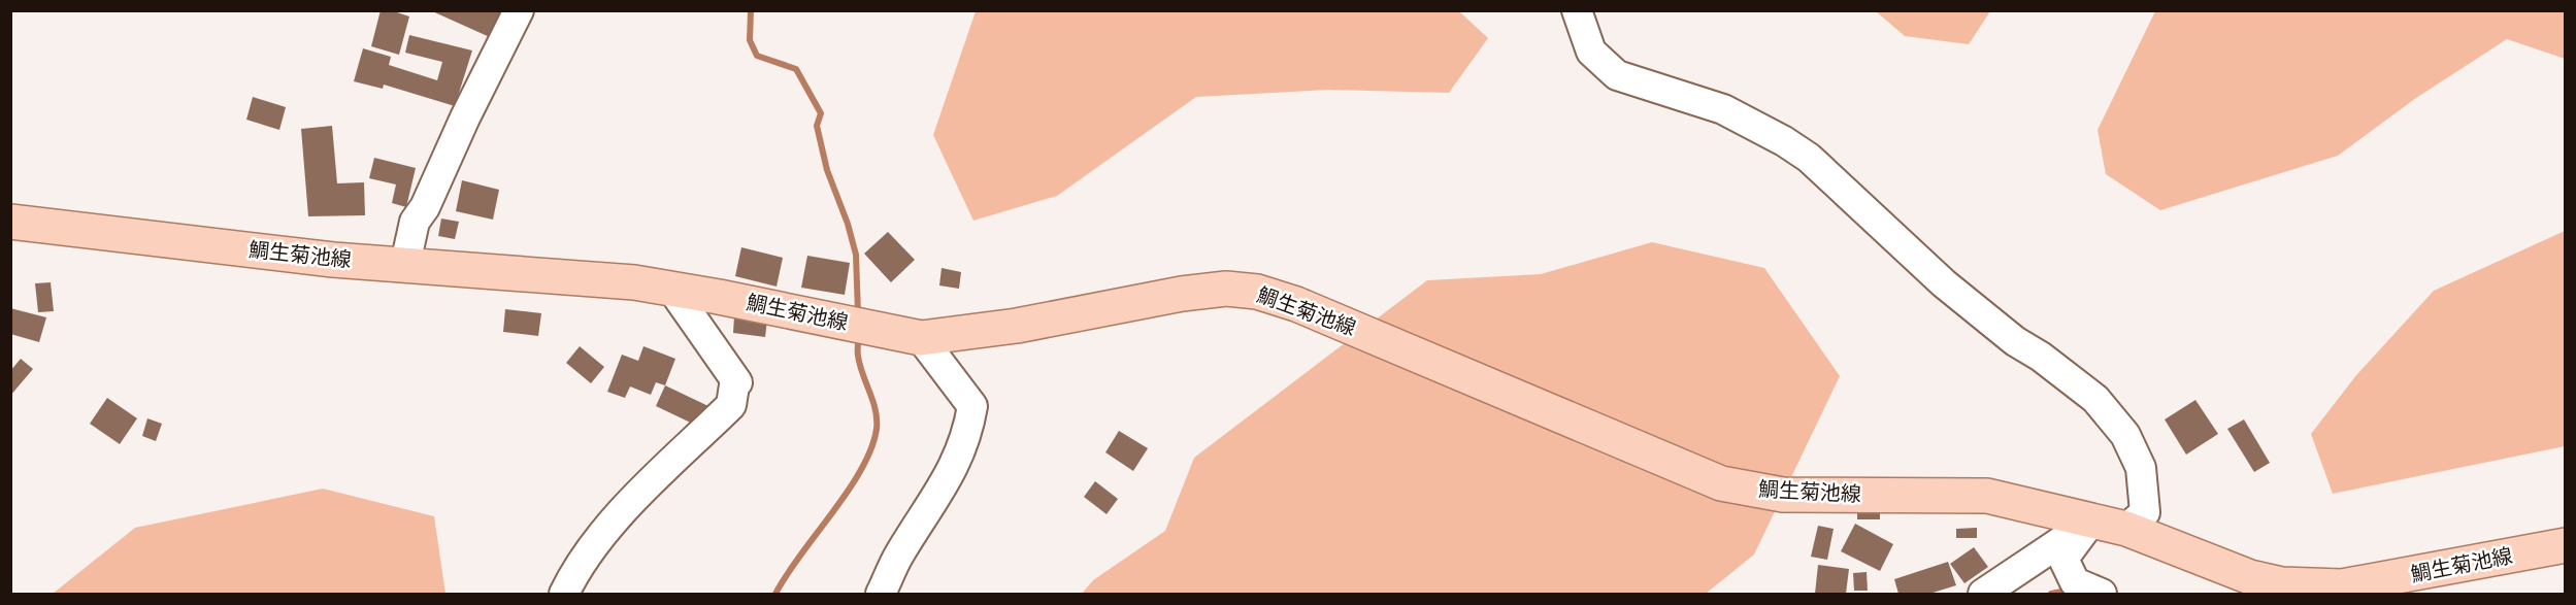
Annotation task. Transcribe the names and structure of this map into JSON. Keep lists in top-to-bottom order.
{
  "streets": {
    "main road": ["鯛生菊池線"]
  }
}
